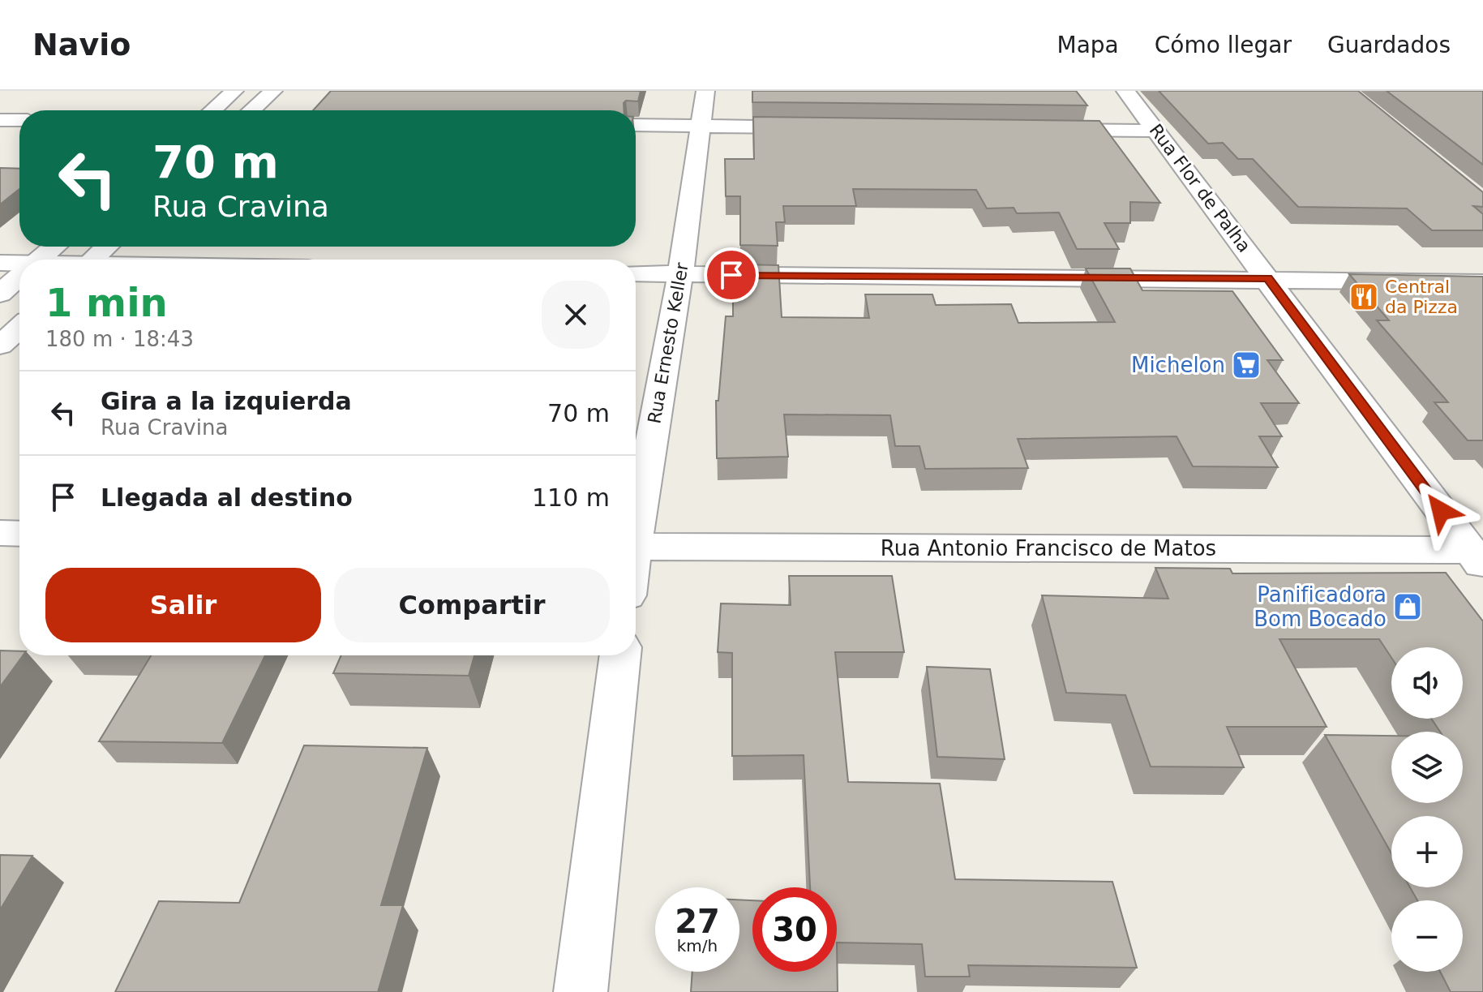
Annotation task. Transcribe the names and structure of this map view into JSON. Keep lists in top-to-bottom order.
{
  "streets": {
    "street": ["Rua Flor de Palha", "Rua Ernesto Keller", "Rua Antonio Francisco de Matos"]
  },
  "crossings": [
    ["Rua Flor de Palha", "Rua Antonio Francisco de Matos"]
  ],
  "places": {
    "restaurant": ["Central da Pizza"],
    "supermarket": ["Michelon"],
    "shop": ["Panificadora Bom Bocado"]
  },
  "page": {
    "header": "Navio",
    "nav": ["Mapa", "Cómo llegar", "Guardados"],
    "turn": ["70 m", "Rua Cravina"],
    "heading": ["1 min", "180 m · 18:43"],
    "list": [
      {
        "name": "Gira a la izquierda",
        "note": "Rua Cravina",
        "value": "70 m"
      },
      {
        "name": "Llegada al destino",
        "value": "110 m"
      }
    ],
    "buttons": ["Salir", "Compartir"],
    "map_buttons": ["+", "−"],
    "speed": "27 km/h",
    "limit": "30"
  }
}
